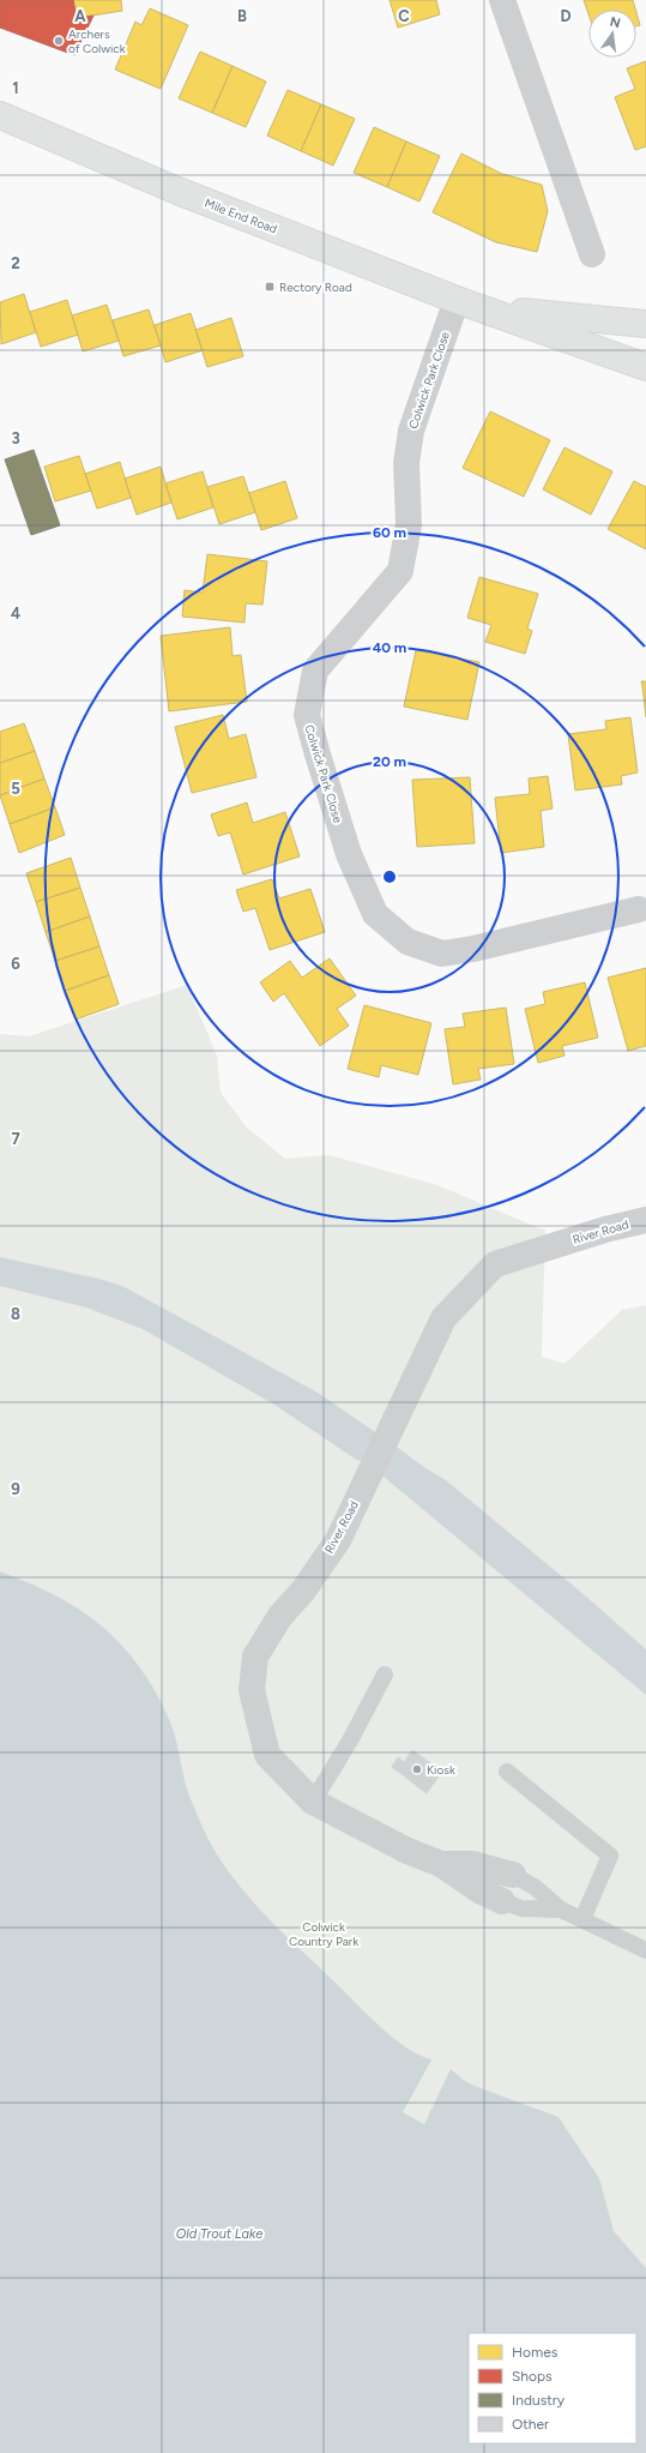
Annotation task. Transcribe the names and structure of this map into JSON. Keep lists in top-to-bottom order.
{
  "streets": {
    "main road": ["Mile End Road"],
    "street": ["Colwick Park Close", "River Road"]
  },
  "crossings": [
    ["Mile End Road", "Colwick Park Close"]
  ],
  "water": ["Old Trout Lake"],
  "parks": ["Colwick Country Park"],
  "places": {
    "other": ["Archers of Colwick", "Kiosk"],
    "transit": ["Rectory Road"]
  },
  "legend": [
    "Homes",
    "Shops",
    "Industry",
    "Other"
  ],
  "north": "top",
  "grid": {
    "columns": [
      "A",
      "B",
      "C",
      "D"
    ],
    "rows": [
      "1",
      "2",
      "3",
      "4",
      "5",
      "6",
      "7",
      "8",
      "9"
    ]
  },
  "rings": ["60 m", "40 m", "20 m"]
}
